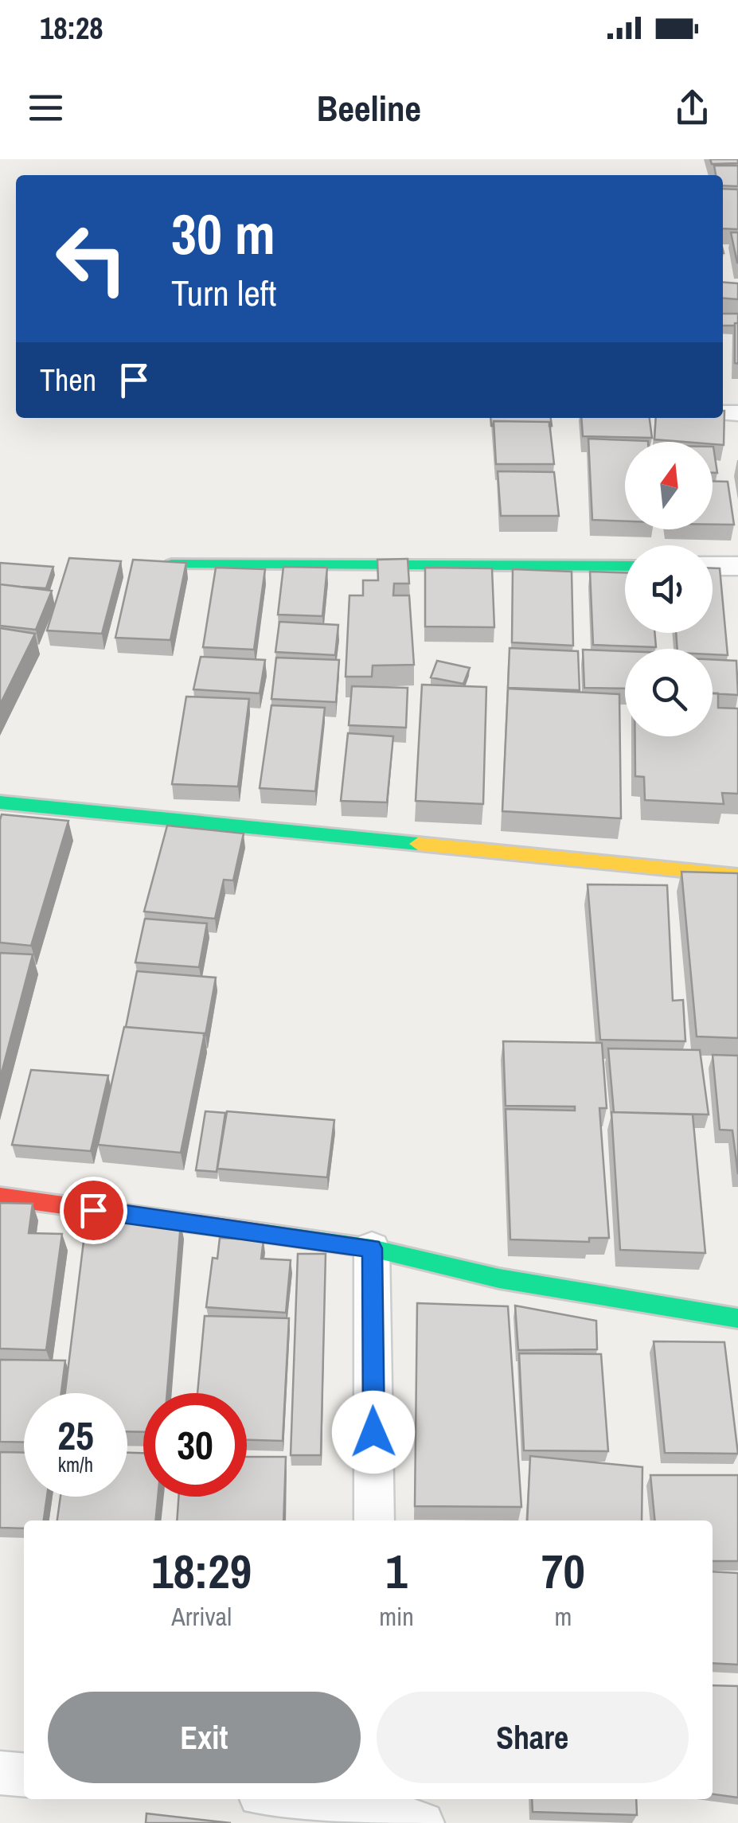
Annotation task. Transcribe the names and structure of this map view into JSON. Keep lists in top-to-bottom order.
{
  "north": "top",
  "page": {
    "status": "18:28",
    "header": "Beeline",
    "turn": ["30 m", "Turn left"],
    "then": "Then",
    "speed": "25 km/h",
    "limit": "30",
    "eta": [
      "18:29",
      "Arrival",
      "1",
      "min",
      "70",
      "m"
    ],
    "buttons": ["Exit", "Share"]
  }
}
